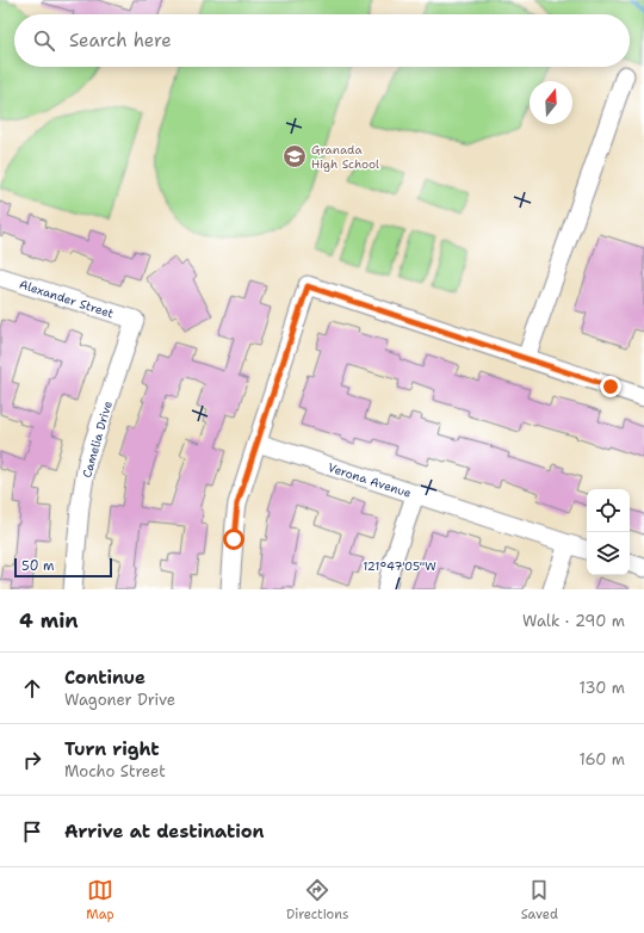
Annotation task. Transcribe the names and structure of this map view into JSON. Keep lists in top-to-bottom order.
{
  "streets": {
    "street": ["Alexander Street", "Camelia Drive", "Verona Avenue"]
  },
  "crossings": [
    ["Alexander Street", "Camelia Drive"]
  ],
  "places": {
    "school or university": ["Granada High School"]
  },
  "scale_bar": "50 m",
  "north": "top",
  "page": {
    "search": "Search here",
    "scale": "50 m",
    "heading": ["4 min", "Walk · 290 m"],
    "list": [
      ["Continue", "Wagoner Drive", "130 m"],
      ["Turn right", "Mocho Street", "160 m"],
      "Arrive at destination"
    ],
    "nav": ["Map", "Directions", "Saved"]
  },
  "coordinates": ["121°47'05\"W"]
}
